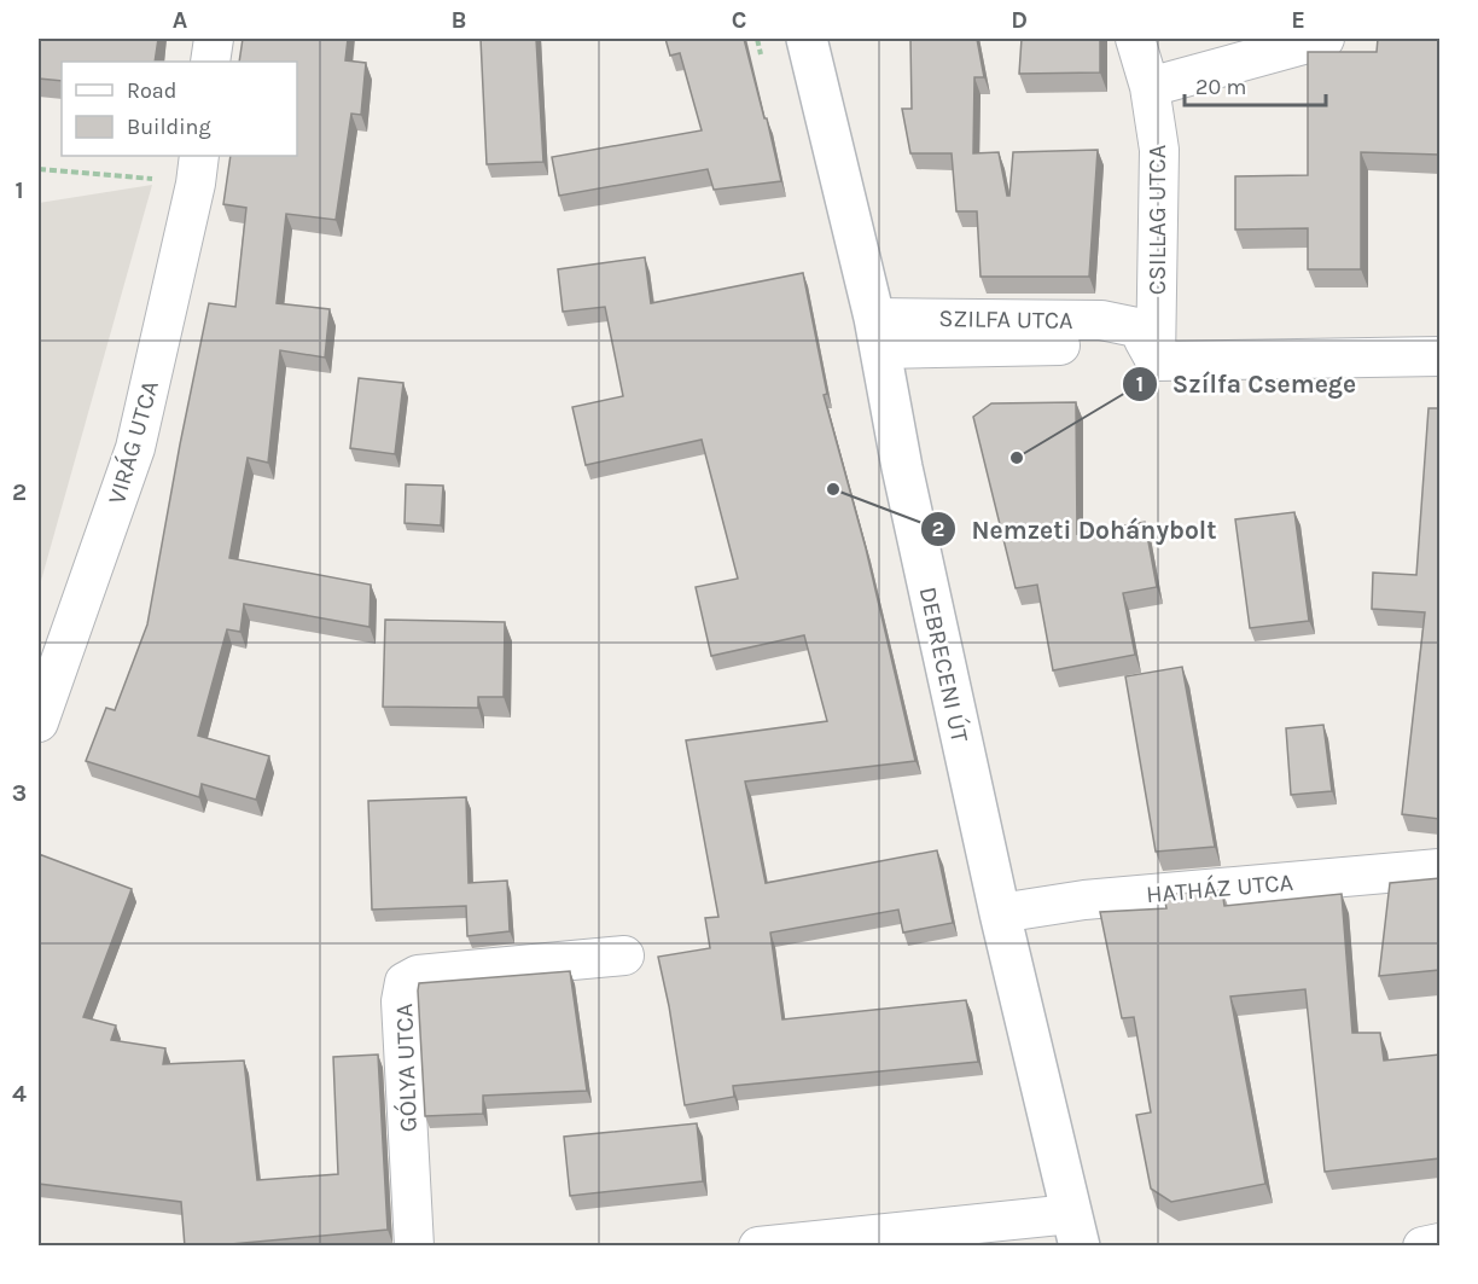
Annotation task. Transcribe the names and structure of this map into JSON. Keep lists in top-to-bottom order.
{
  "streets": {
    "street": [
      "CSILLAG UTCA",
      "SZILFA UTCA",
      "VIRÁG UTCA",
      "DEBRECENI ÚT",
      "HATHÁZ UTCA",
      "GÓLYA UTCA"
    ]
  },
  "crossings": [
    ["CSILLAG UTCA", "SZILFA UTCA"],
    ["SZILFA UTCA", "DEBRECENI ÚT"],
    ["DEBRECENI ÚT", "HATHÁZ UTCA"]
  ],
  "places": ["Szílfa Csemege", "Nemzeti Dohánybolt"],
  "legend": ["Road", "Building"],
  "scale_bar": "20 m",
  "grid": {
    "columns": [
      "A",
      "B",
      "C",
      "D",
      "E"
    ],
    "rows": [
      "1",
      "2",
      "3",
      "4"
    ]
  }
}
